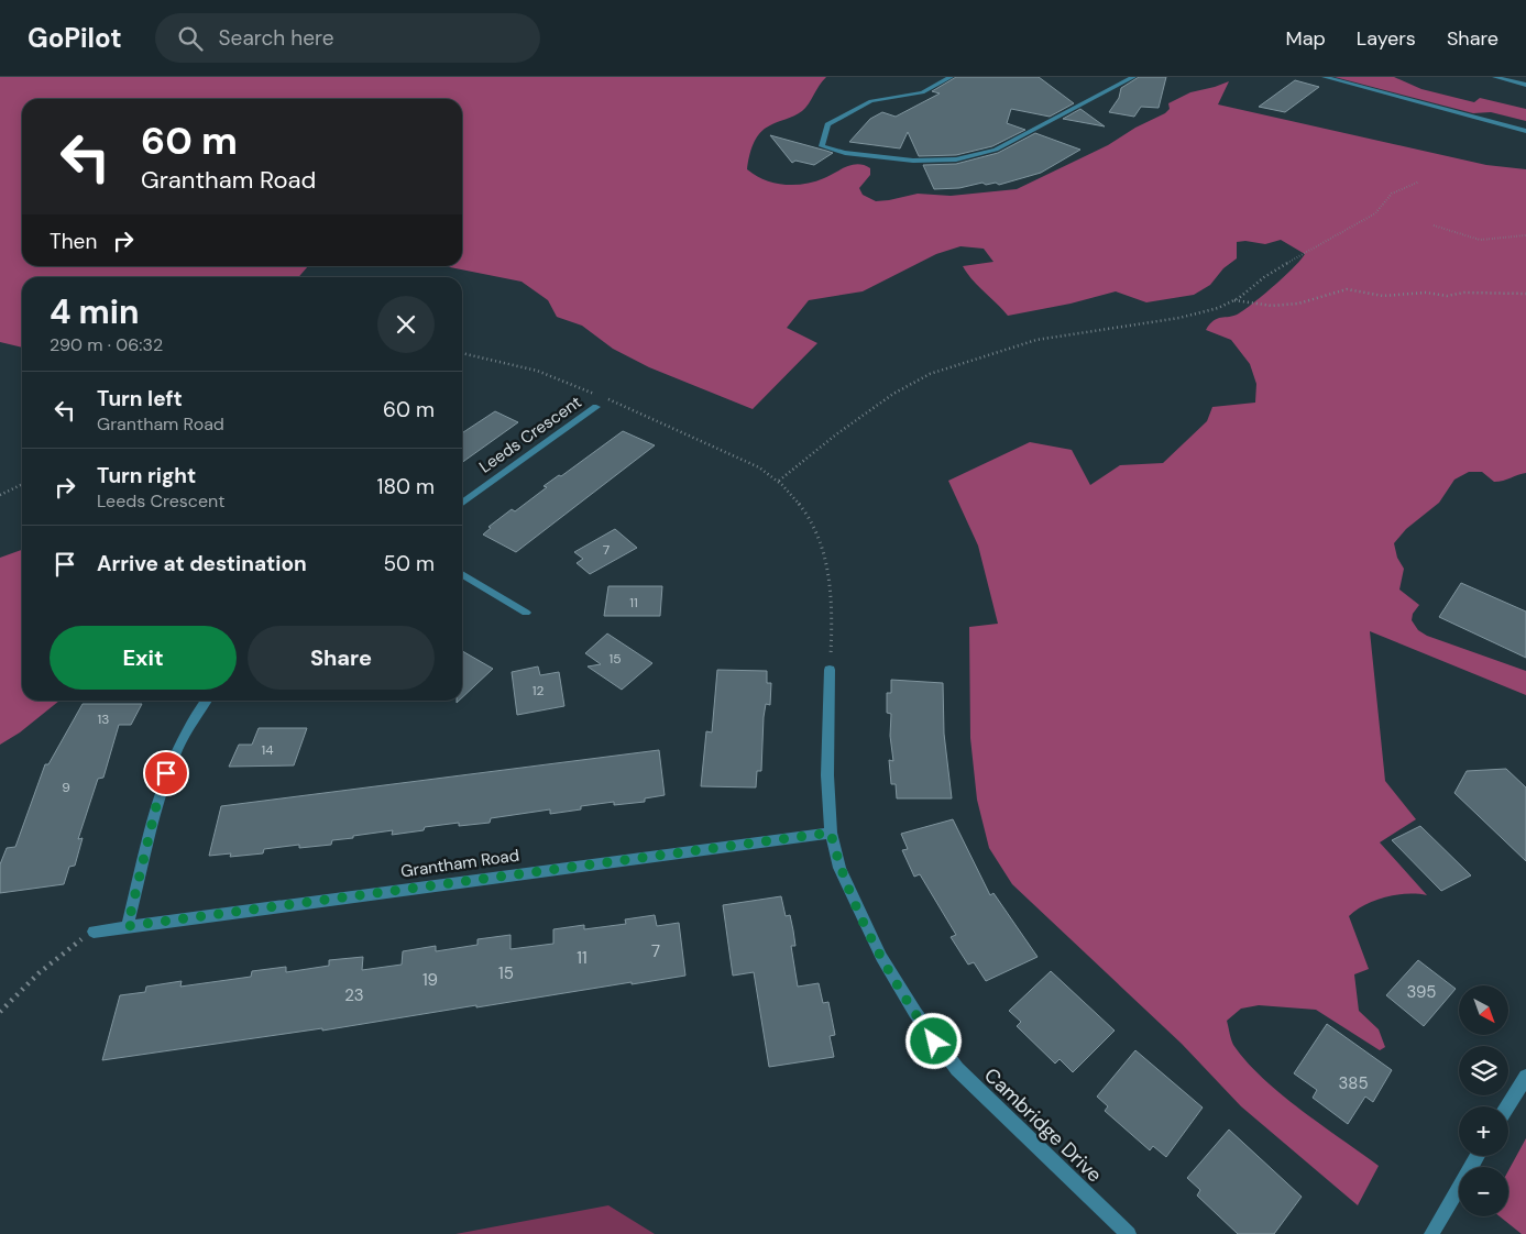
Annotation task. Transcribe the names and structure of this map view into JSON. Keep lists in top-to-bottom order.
{
  "streets": {
    "street": ["Leeds Crescent", "Grantham Road", "Cambridge Drive"]
  },
  "crossings": [
    ["Grantham Road", "Cambridge Drive"]
  ],
  "house_numbers": [
    "7",
    "11",
    "15",
    "12",
    "13",
    "14",
    "9",
    "7",
    "11",
    "15",
    "19",
    "395",
    "23",
    "385"
  ],
  "north": "bottom right",
  "page": {
    "header": "GoPilot",
    "search": "Search here",
    "nav": ["Map", "Layers", "Share"],
    "turn": ["60 m", "Grantham Road"],
    "then": "Then",
    "heading": ["4 min", "290 m · 06:32"],
    "list": [
      {
        "name": "Turn left",
        "note": "Grantham Road",
        "value": "60 m"
      },
      {
        "name": "Turn right",
        "note": "Leeds Crescent",
        "value": "180 m"
      },
      {
        "name": "Arrive at destination",
        "value": "50 m"
      }
    ],
    "buttons": ["Exit", "Share"],
    "map_buttons": ["+", "−"]
  }
}
